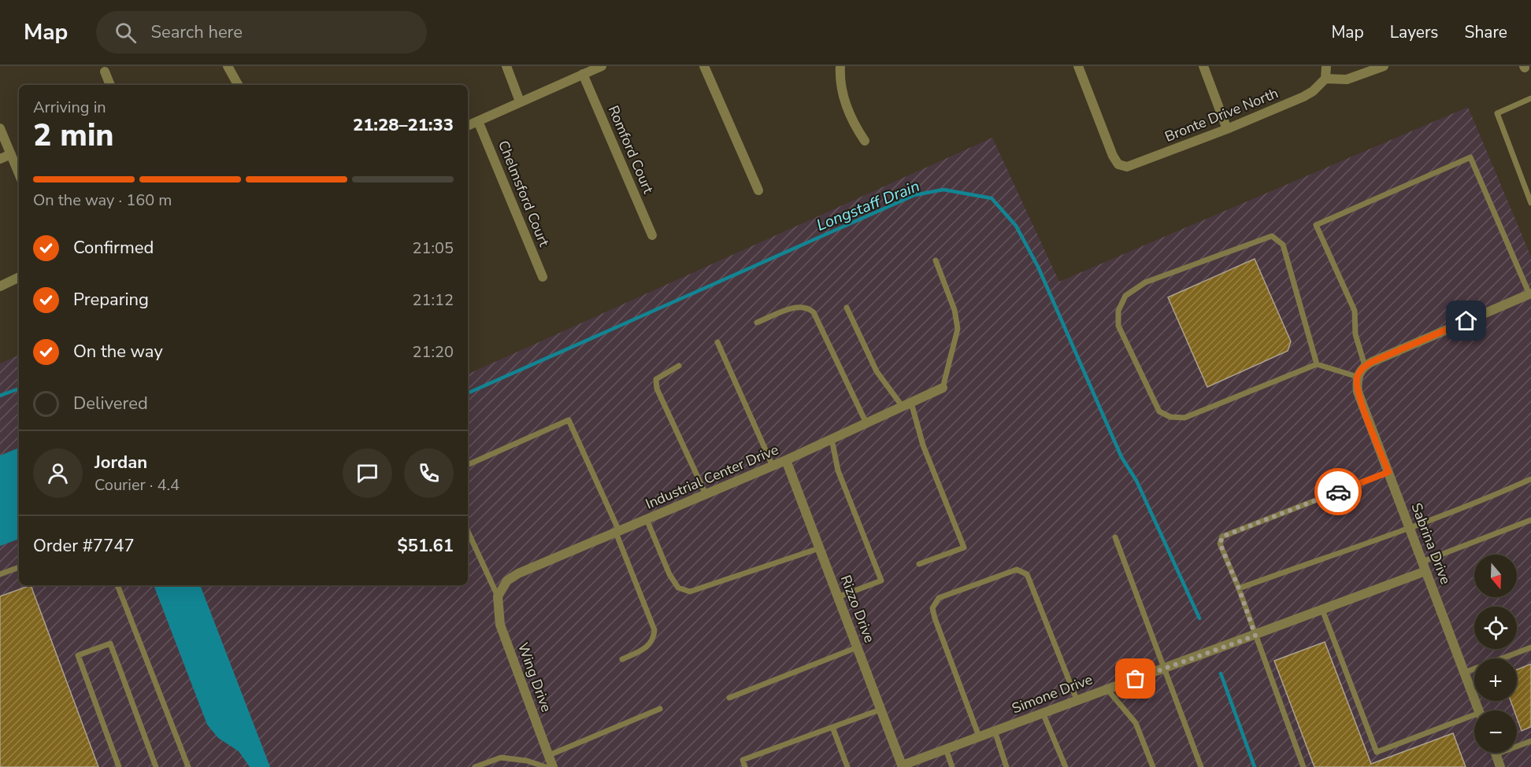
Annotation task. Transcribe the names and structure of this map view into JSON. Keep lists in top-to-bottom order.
{
  "streets": {
    "street": [
      "Bronte Drive North",
      "Romford Court",
      "Chelmsford Court",
      "Industrial Center Drive",
      "Sabrina Drive",
      "Rizzo Drive",
      "Wing Drive",
      "Simone Drive"
    ]
  },
  "crossings": [
    ["Industrial Center Drive", "Rizzo Drive"],
    ["Industrial Center Drive", "Wing Drive"],
    ["Sabrina Drive", "Simone Drive"],
    ["Rizzo Drive", "Simone Drive"]
  ],
  "water": ["Longstaff Drain"],
  "north": "bottom",
  "page": {
    "header": "Map",
    "search": "Search here",
    "nav": ["Map", "Layers", "Share"],
    "heading": ["2 min", "Arriving in", "21:28–21:33"],
    "panel": [
      "Jordan",
      "Courier · 4.4",
      "Order #7747",
      "$51.61"
    ],
    "bar": "On the way · 160 m",
    "list": [
      ["Confirmed", "21:05"],
      ["Preparing", "21:12"],
      ["On the way", "21:20"],
      "Delivered"
    ],
    "map_buttons": ["+", "−"]
  }
}
